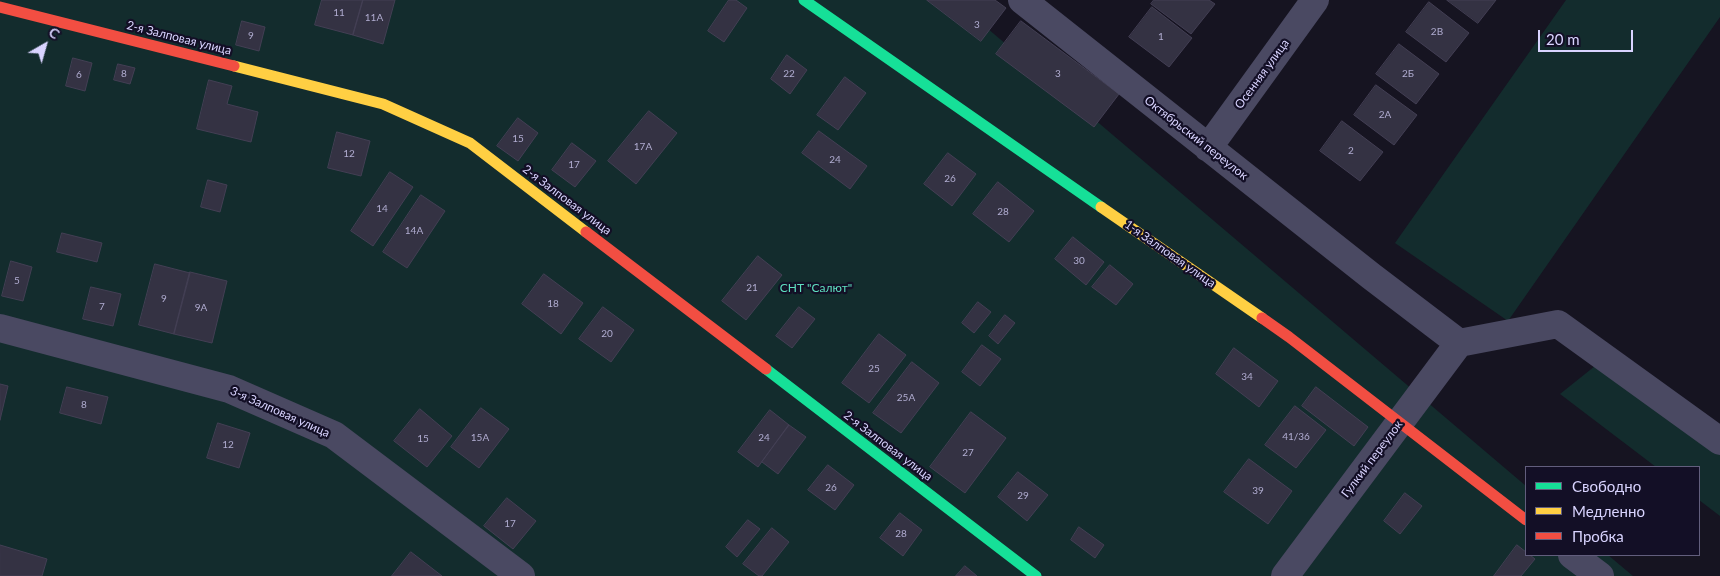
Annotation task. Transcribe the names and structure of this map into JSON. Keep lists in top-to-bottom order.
{
  "streets": {
    "street": [
      "2-я Залповая улица",
      "Осенняя улица",
      "Октябрьский переулок",
      "1-я Залповая улица",
      "3-я Залповая улица",
      "Гулкий переулок"
    ]
  },
  "crossings": [
    ["Осенняя улица", "Октябрьский переулок"],
    ["Октябрьский переулок", "Гулкий переулок"],
    ["1-я Залповая улица", "Гулкий переулок"]
  ],
  "parks": ["СНТ \"Салют\""],
  "house_numbers": [
    "11",
    "11А",
    "3",
    "2В",
    "9",
    "1",
    "8",
    "22",
    "3",
    "2Б",
    "6",
    "2А",
    "15",
    "17А",
    "2",
    "12",
    "24",
    "17",
    "26",
    "14",
    "28",
    "14А",
    "30",
    "5",
    "21",
    "9",
    "18",
    "7",
    "9А",
    "20",
    "25",
    "34",
    "25А",
    "8",
    "41/36",
    "15А",
    "24",
    "15",
    "12",
    "27",
    "26",
    "39",
    "29",
    "17",
    "28"
  ],
  "legend": ["Свободно", "Медленно", "Пробка"],
  "scale_bar": "20 m",
  "north": "top right"
}
